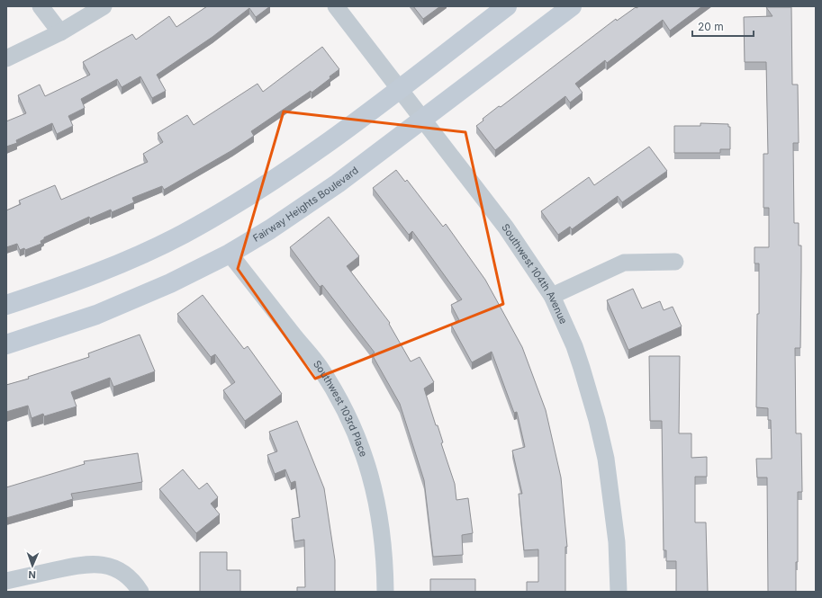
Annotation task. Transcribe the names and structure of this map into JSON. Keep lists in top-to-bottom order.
{
  "streets": {
    "street": ["Fairway Heights Boulevard", "Southwest 104th Avenue", "Southwest 103rd Place"]
  },
  "crossings": [
    ["Fairway Heights Boulevard", "Southwest 104th Avenue"],
    ["Fairway Heights Boulevard", "Southwest 103rd Place"]
  ],
  "scale_bar": "20 m",
  "north": "bottom"
}
